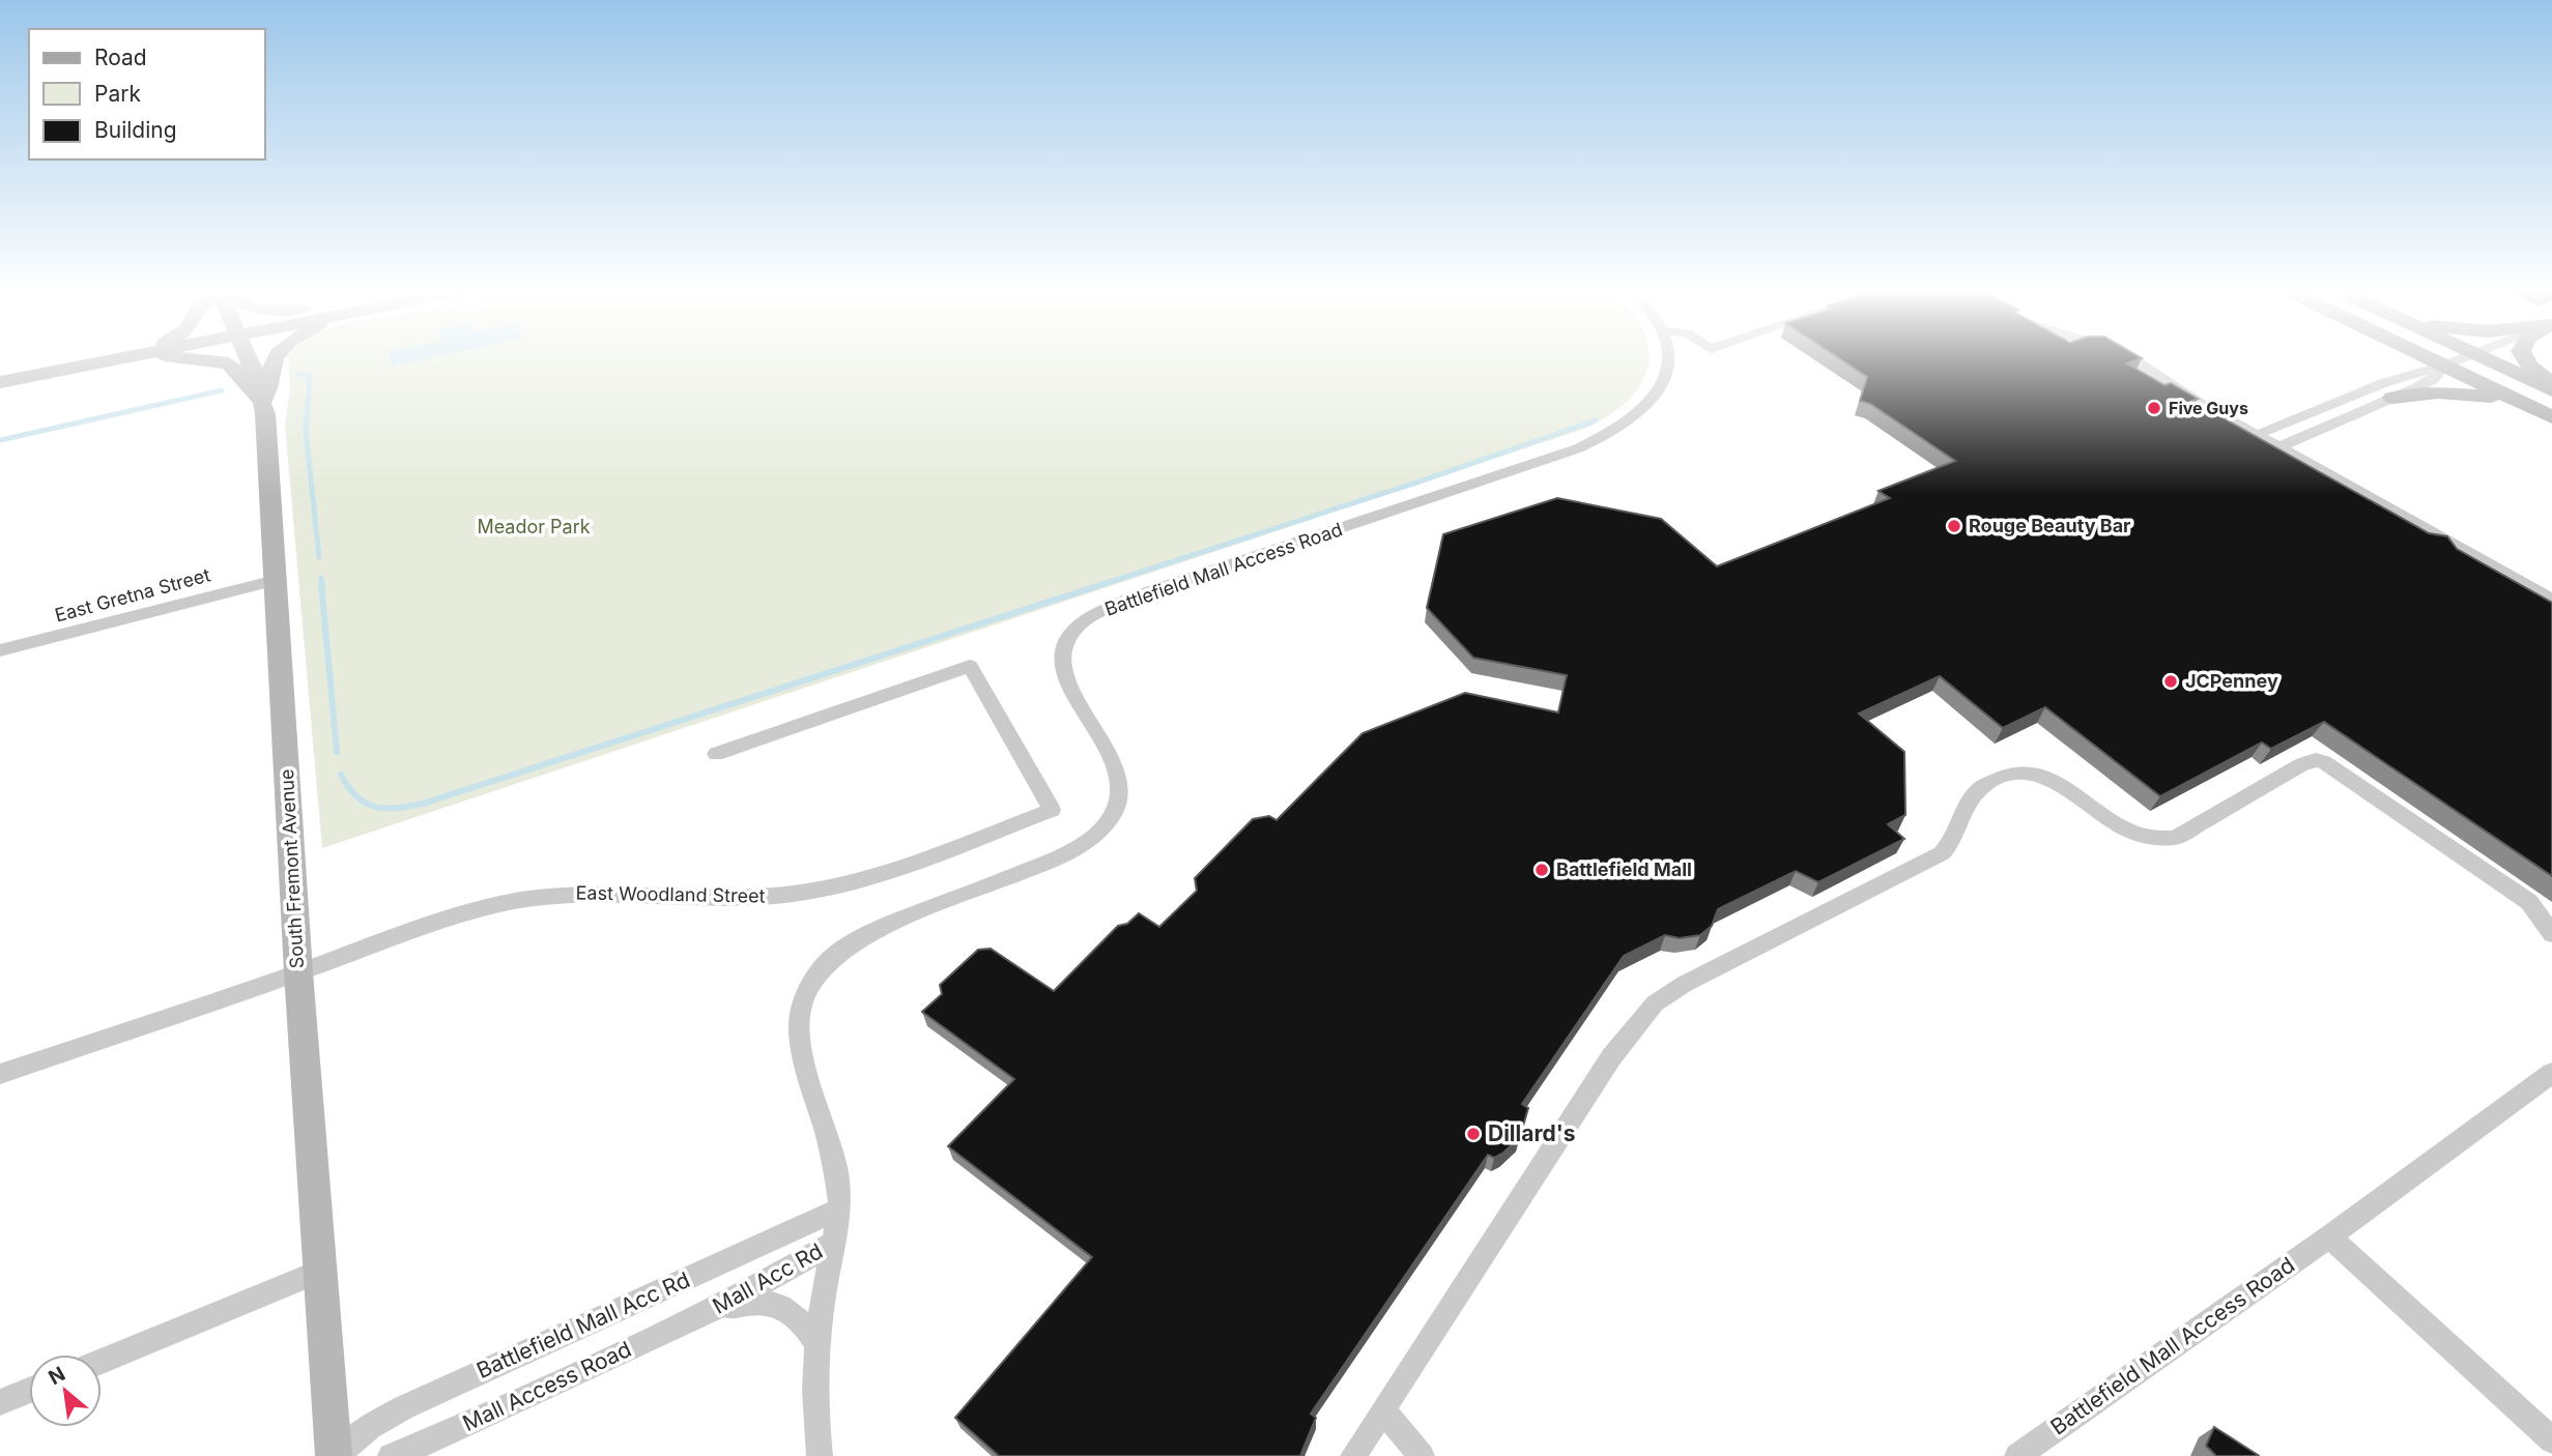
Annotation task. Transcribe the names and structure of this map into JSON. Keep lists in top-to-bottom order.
{
  "streets": {
    "main road": ["South Fremont Avenue"],
    "street": [
      "Battlefield Mall Access Road",
      "East Gretna Street",
      "East Woodland Street",
      "Mall Acc Rd",
      "Battlefield Mall Acc Rd",
      "Mall Access Road"
    ]
  },
  "crossings": [
    ["Battlefield Mall Access Road", "Mall Acc Rd"],
    ["Battlefield Mall Access Road", "Battlefield Mall Acc Rd"],
    ["East Gretna Street", "South Fremont Avenue"],
    ["South Fremont Avenue", "East Woodland Street"],
    ["South Fremont Avenue", "Battlefield Mall Acc Rd"],
    ["Mall Acc Rd", "Mall Access Road"]
  ],
  "parks": ["Meador Park"],
  "places": [
    "Five Guys",
    "Rouge Beauty Bar",
    "JCPenney",
    "Battlefield Mall",
    "Dillard's"
  ],
  "legend": ["Road", "Park", "Building"],
  "north": "top left"
}
